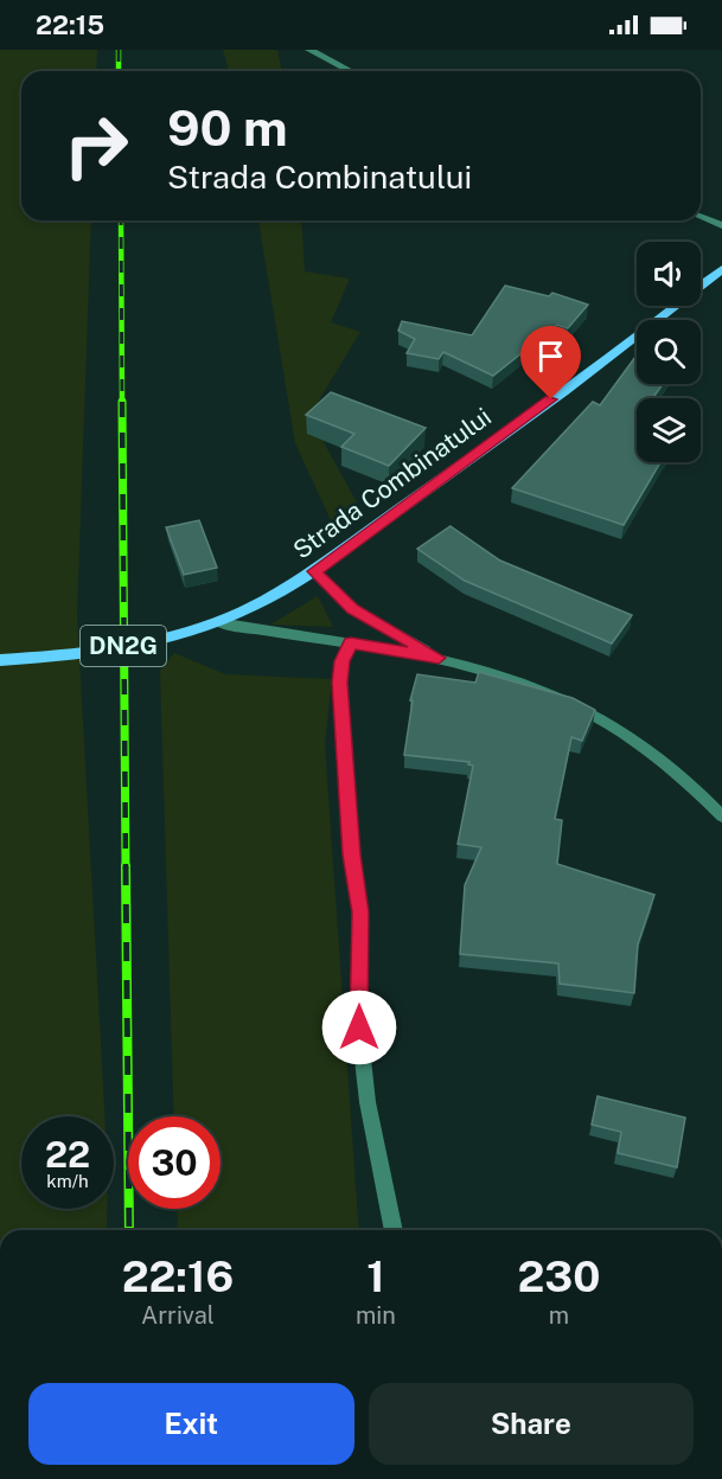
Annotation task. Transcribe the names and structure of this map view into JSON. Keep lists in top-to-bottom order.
{
  "streets": {
    "main road": ["Strada Combinatului", "DN2G"]
  },
  "page": {
    "status": "22:15",
    "turn": ["90 m", "Strada Combinatului"],
    "speed": "22 km/h",
    "limit": "30",
    "eta": [
      "22:16",
      "Arrival",
      "1",
      "min",
      "230",
      "m"
    ],
    "buttons": ["Exit", "Share"]
  }
}
